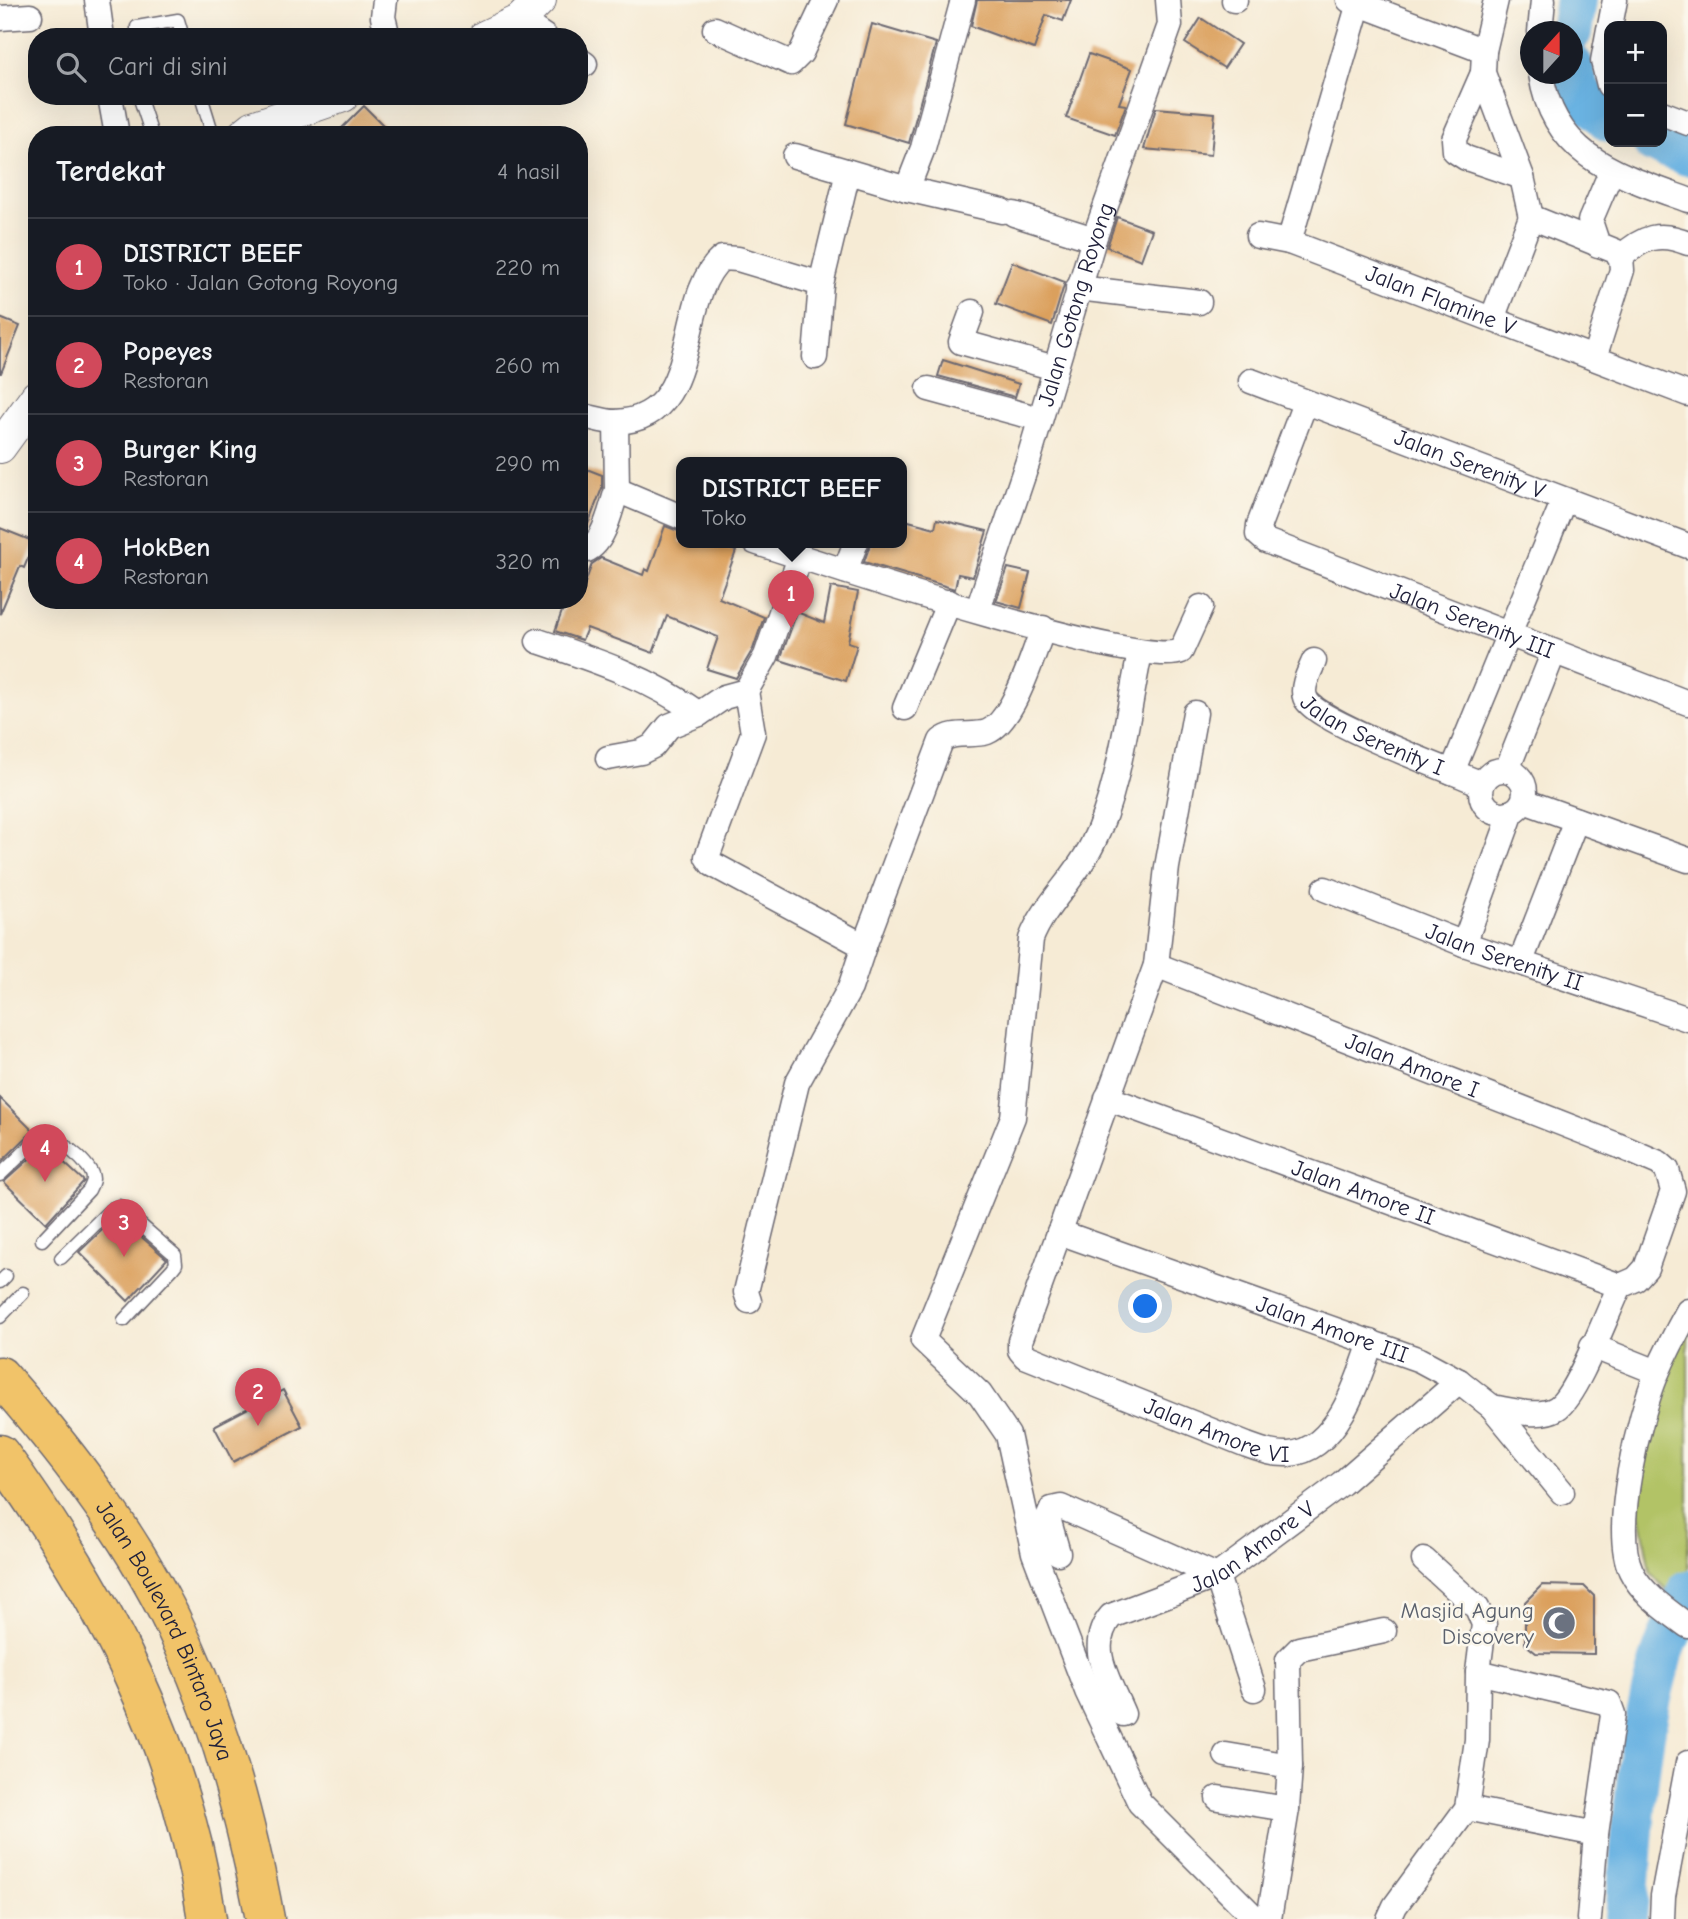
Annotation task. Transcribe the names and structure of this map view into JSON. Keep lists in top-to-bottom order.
{
  "streets": {
    "main road": ["Jalan Boulevard Bintaro Jaya"],
    "street": [
      "Jalan Flamine V",
      "Jalan Gotong Royong",
      "Jalan Serenity V",
      "Jalan Serenity III",
      "Jalan Serenity I",
      "Jalan Serenity II",
      "Jalan Amore I",
      "Jalan Amore II",
      "Jalan Amore III",
      "Jalan Amore VI",
      "Jalan Amore V"
    ]
  },
  "crossings": [
    ["Jalan Serenity V", "Jalan Serenity III"],
    ["Jalan Amore I", "Jalan Amore II"],
    ["Jalan Amore III", "Jalan Amore VI"],
    ["Jalan Amore III", "Jalan Amore V"]
  ],
  "places": {
    "mosque": ["Masjid Agung Discovery"]
  },
  "north": "top",
  "page": {
    "map_buttons": ["+", "−"],
    "search": "Cari di sini",
    "heading": ["Terdekat", "4 hasil"],
    "list": [
      {
        "mark": "1",
        "name": "DISTRICT BEEF",
        "note": "Toko · Jalan Gotong Royong",
        "value": "220 m"
      },
      {
        "mark": "2",
        "name": "Popeyes",
        "note": "Restoran",
        "value": "260 m"
      },
      {
        "mark": "3",
        "name": "Burger King",
        "note": "Restoran",
        "value": "290 m"
      },
      {
        "mark": "4",
        "name": "HokBen",
        "note": "Restoran",
        "value": "320 m"
      }
    ],
    "popup": ["DISTRICT BEEF", "Toko"],
    "pins": [
      "1",
      "4",
      "3",
      "2"
    ]
  }
}
